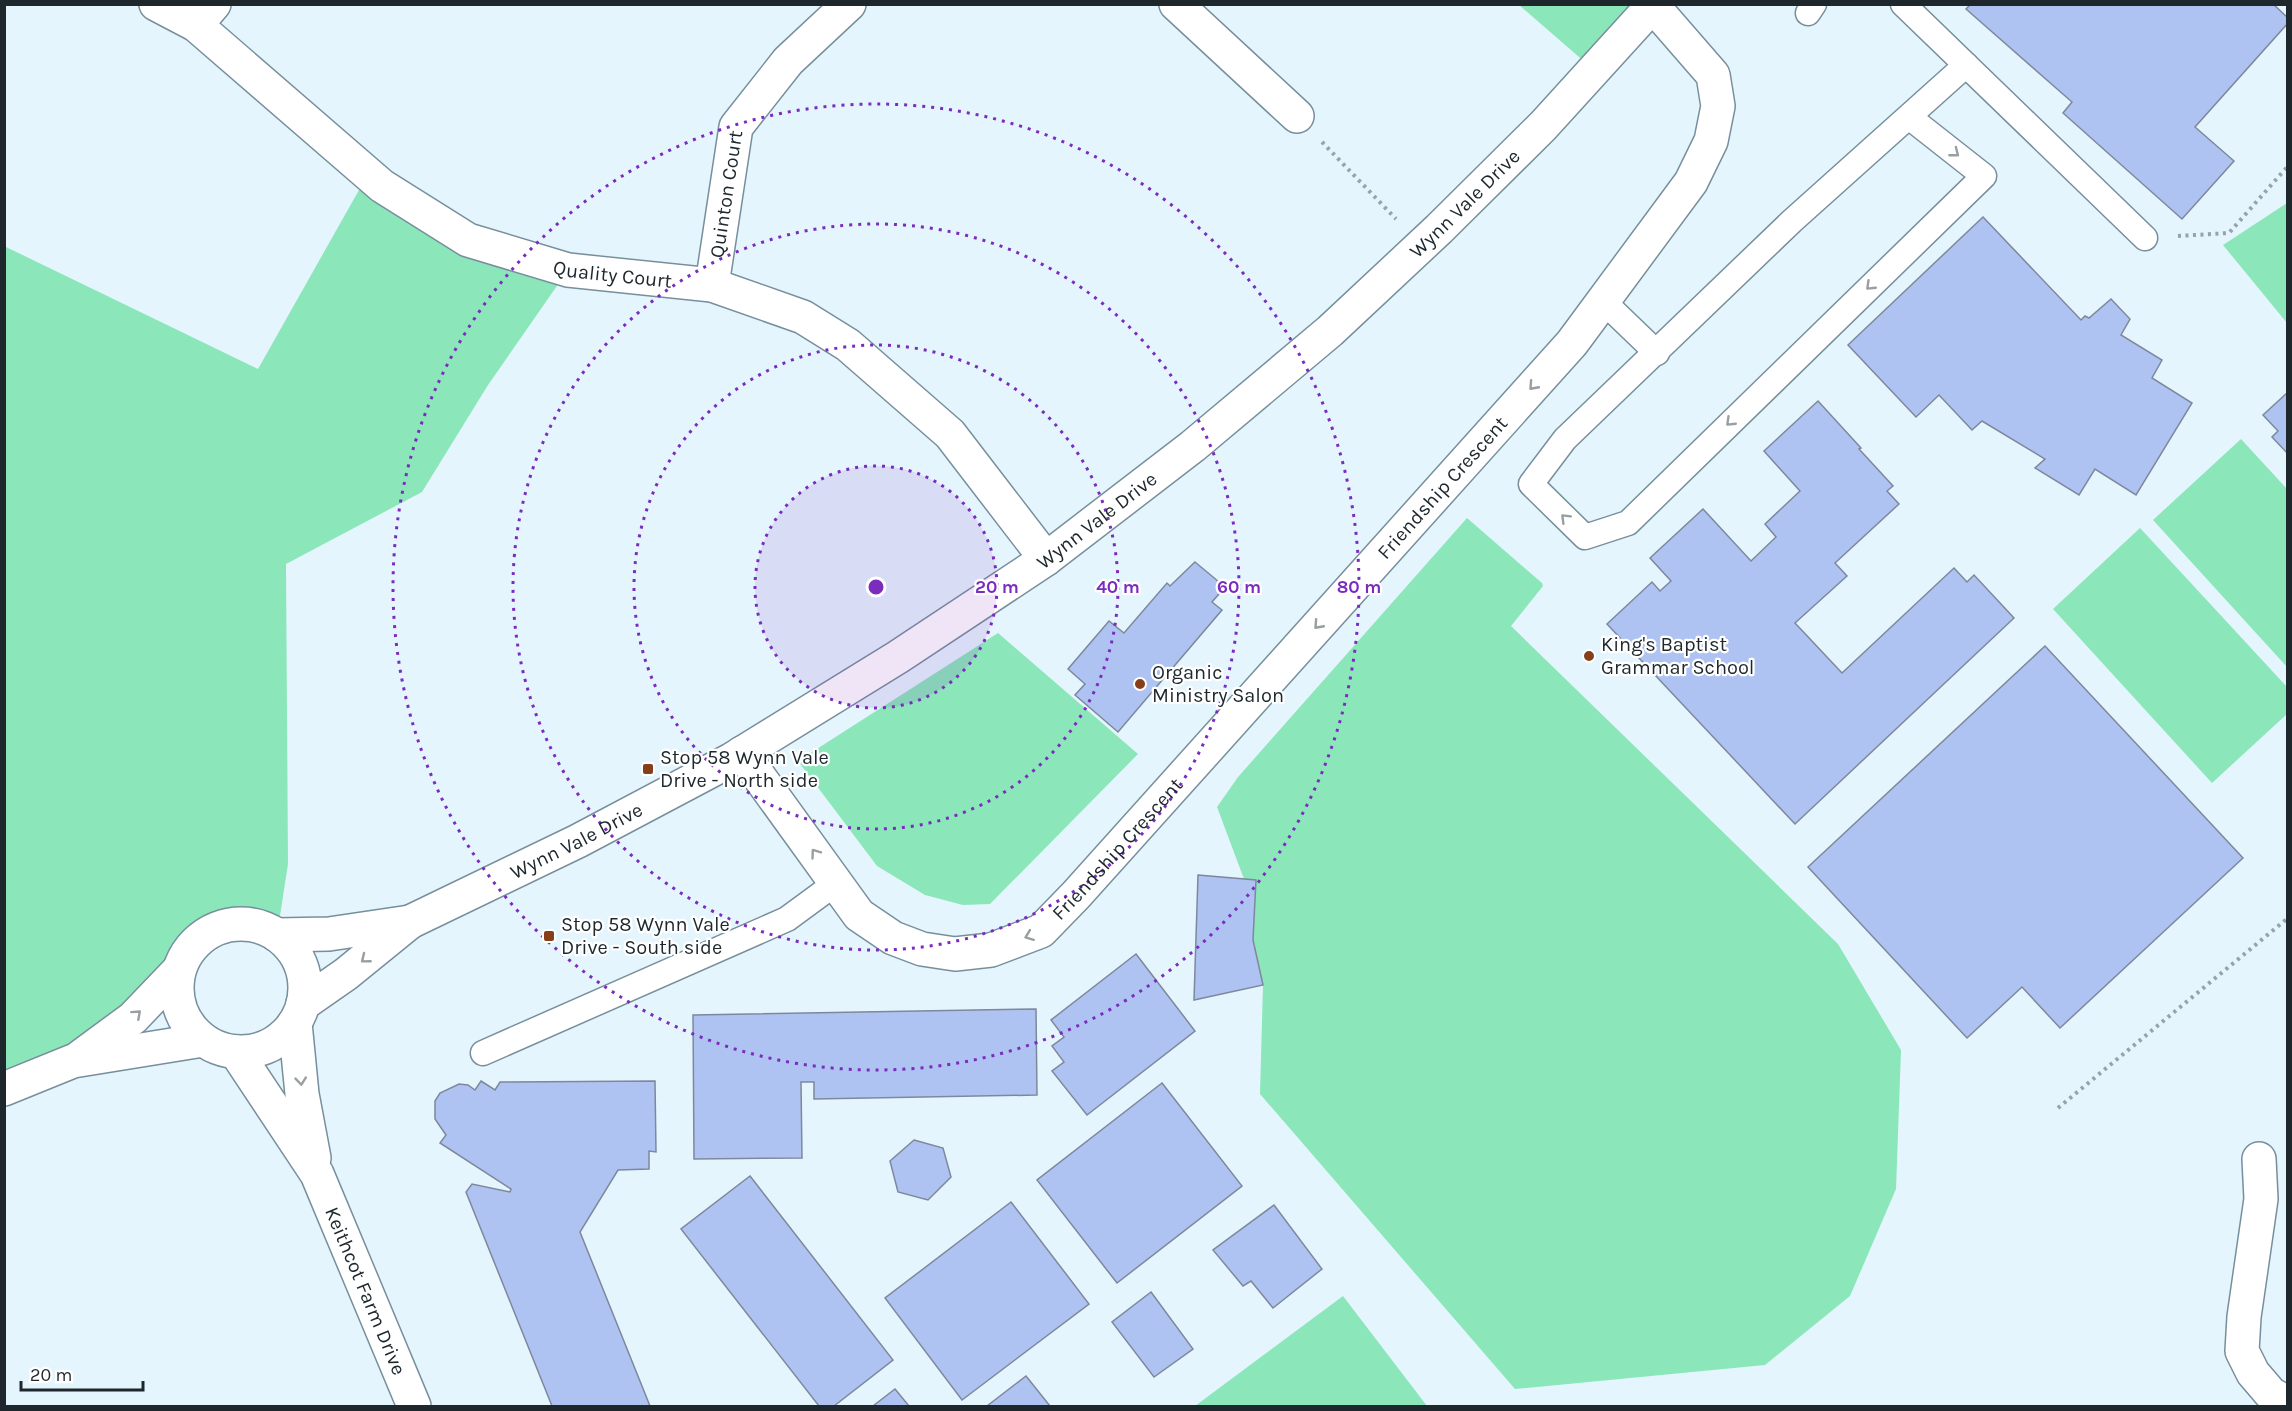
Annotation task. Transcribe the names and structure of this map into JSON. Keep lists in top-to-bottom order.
{
  "streets": {
    "street": [
      "Quinton Court",
      "Wynn Vale Drive",
      "Quality Court",
      "Friendship Crescent",
      "Keithcot Farm Drive"
    ]
  },
  "crossings": [
    ["Quinton Court", "Quality Court"],
    ["Wynn Vale Drive", "Quality Court"],
    ["Wynn Vale Drive", "Friendship Crescent"],
    ["Wynn Vale Drive", "Keithcot Farm Drive"]
  ],
  "places": {
    "other": ["King's Baptist Grammar School", "Organic Ministry Salon"],
    "transit": ["Stop 58 Wynn Vale Drive - North side", "Stop 58 Wynn Vale Drive - South side"]
  },
  "scale_bar": "20 m",
  "rings": [
    "20 m",
    "40 m",
    "60 m",
    "80 m"
  ]
}
